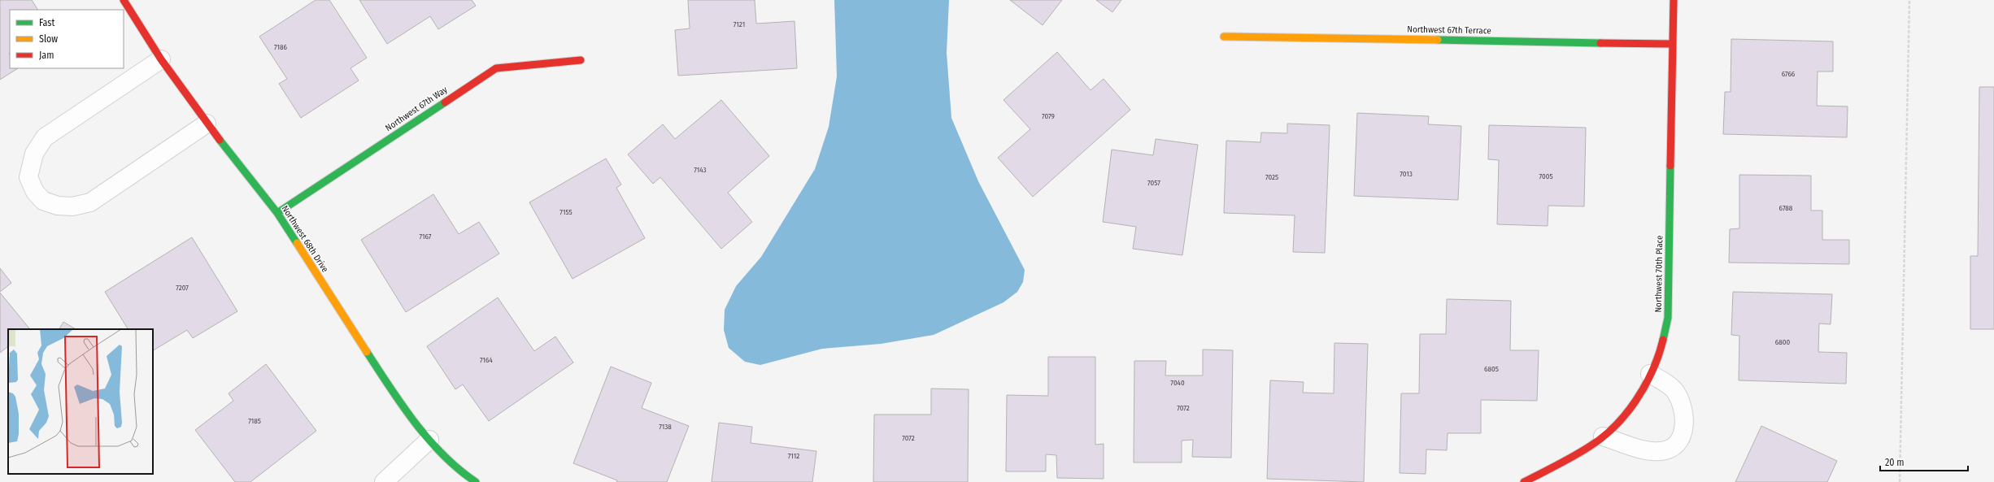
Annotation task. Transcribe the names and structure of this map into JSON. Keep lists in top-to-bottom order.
{
  "streets": {
    "street": [
      "Northwest 67th Terrace",
      "Northwest 67th Way",
      "Northwest 68th Drive",
      "Northwest 70th Place"
    ]
  },
  "crossings": [
    ["Northwest 67th Terrace", "Northwest 70th Place"],
    ["Northwest 67th Way", "Northwest 68th Drive"]
  ],
  "house_numbers": [
    "7121",
    "7186",
    "6766",
    "7079",
    "7143",
    "7013",
    "7005",
    "7025",
    "7057",
    "6788",
    "7155",
    "7167",
    "7207",
    "6800",
    "7164",
    "6805",
    "7040",
    "7072",
    "7185",
    "7138",
    "7072",
    "7112"
  ],
  "legend": ["Fast", "Slow", "Jam"],
  "scale_bar": "20 m"
}
